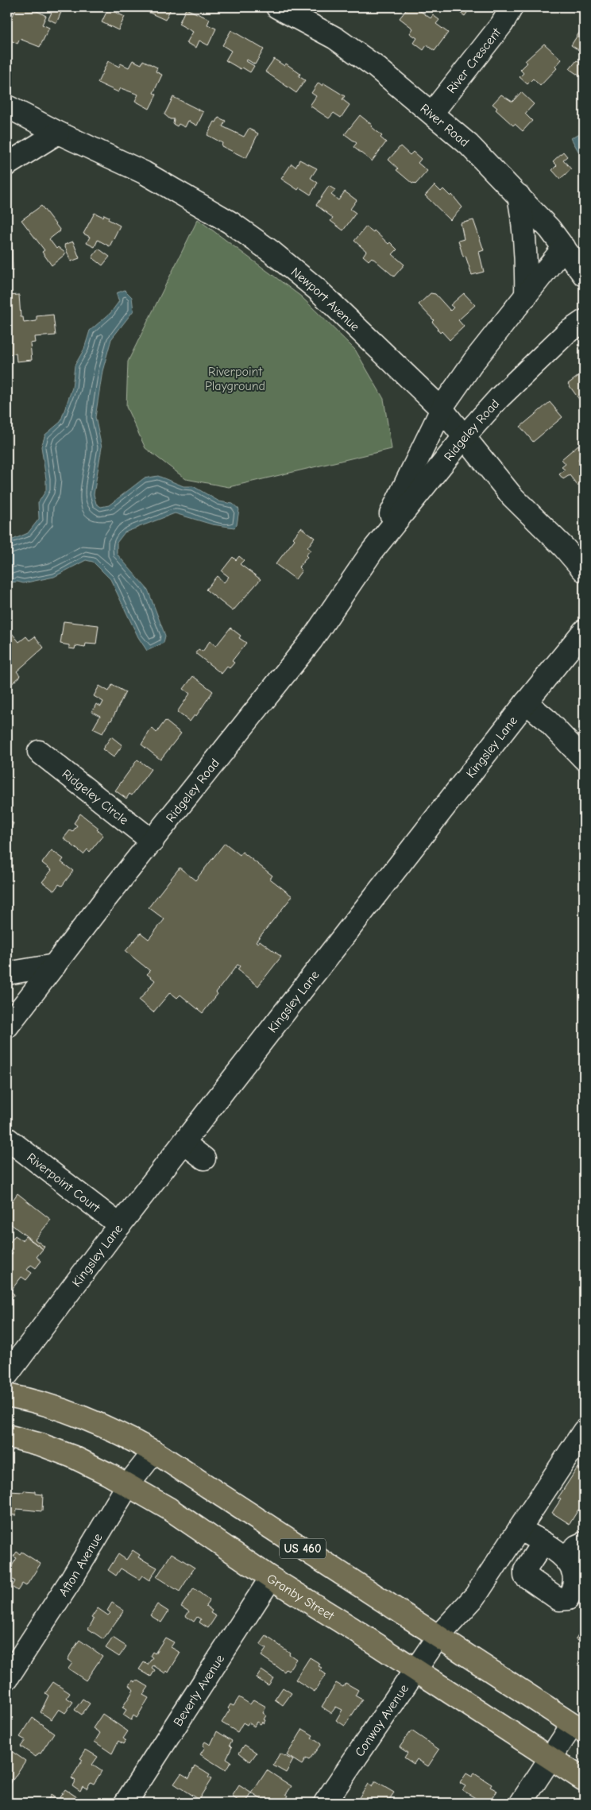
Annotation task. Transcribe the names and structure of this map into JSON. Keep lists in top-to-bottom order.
{
  "streets": {
    "main road": ["US 460", "Granby Street"],
    "street": [
      "River Crescent",
      "River Road",
      "Newport Avenue",
      "Ridgeley Road",
      "Kingsley Lane",
      "Ridgeley Circle",
      "Riverpoint Court",
      "Afton Avenue",
      "Beverly Avenue",
      "Conway Avenue"
    ]
  },
  "crossings": [
    ["River Crescent", "River Road"],
    ["River Road", "Ridgeley Road"],
    ["Newport Avenue", "Ridgeley Road"],
    ["Ridgeley Road", "Ridgeley Circle"],
    ["Kingsley Lane", "Riverpoint Court"],
    ["US 460", "Afton Avenue"],
    ["US 460", "Conway Avenue"],
    ["Afton Avenue", "Granby Street"],
    ["Granby Street", "Beverly Avenue"],
    ["Granby Street", "Conway Avenue"]
  ],
  "parks": ["Riverpoint Playground"]
}
